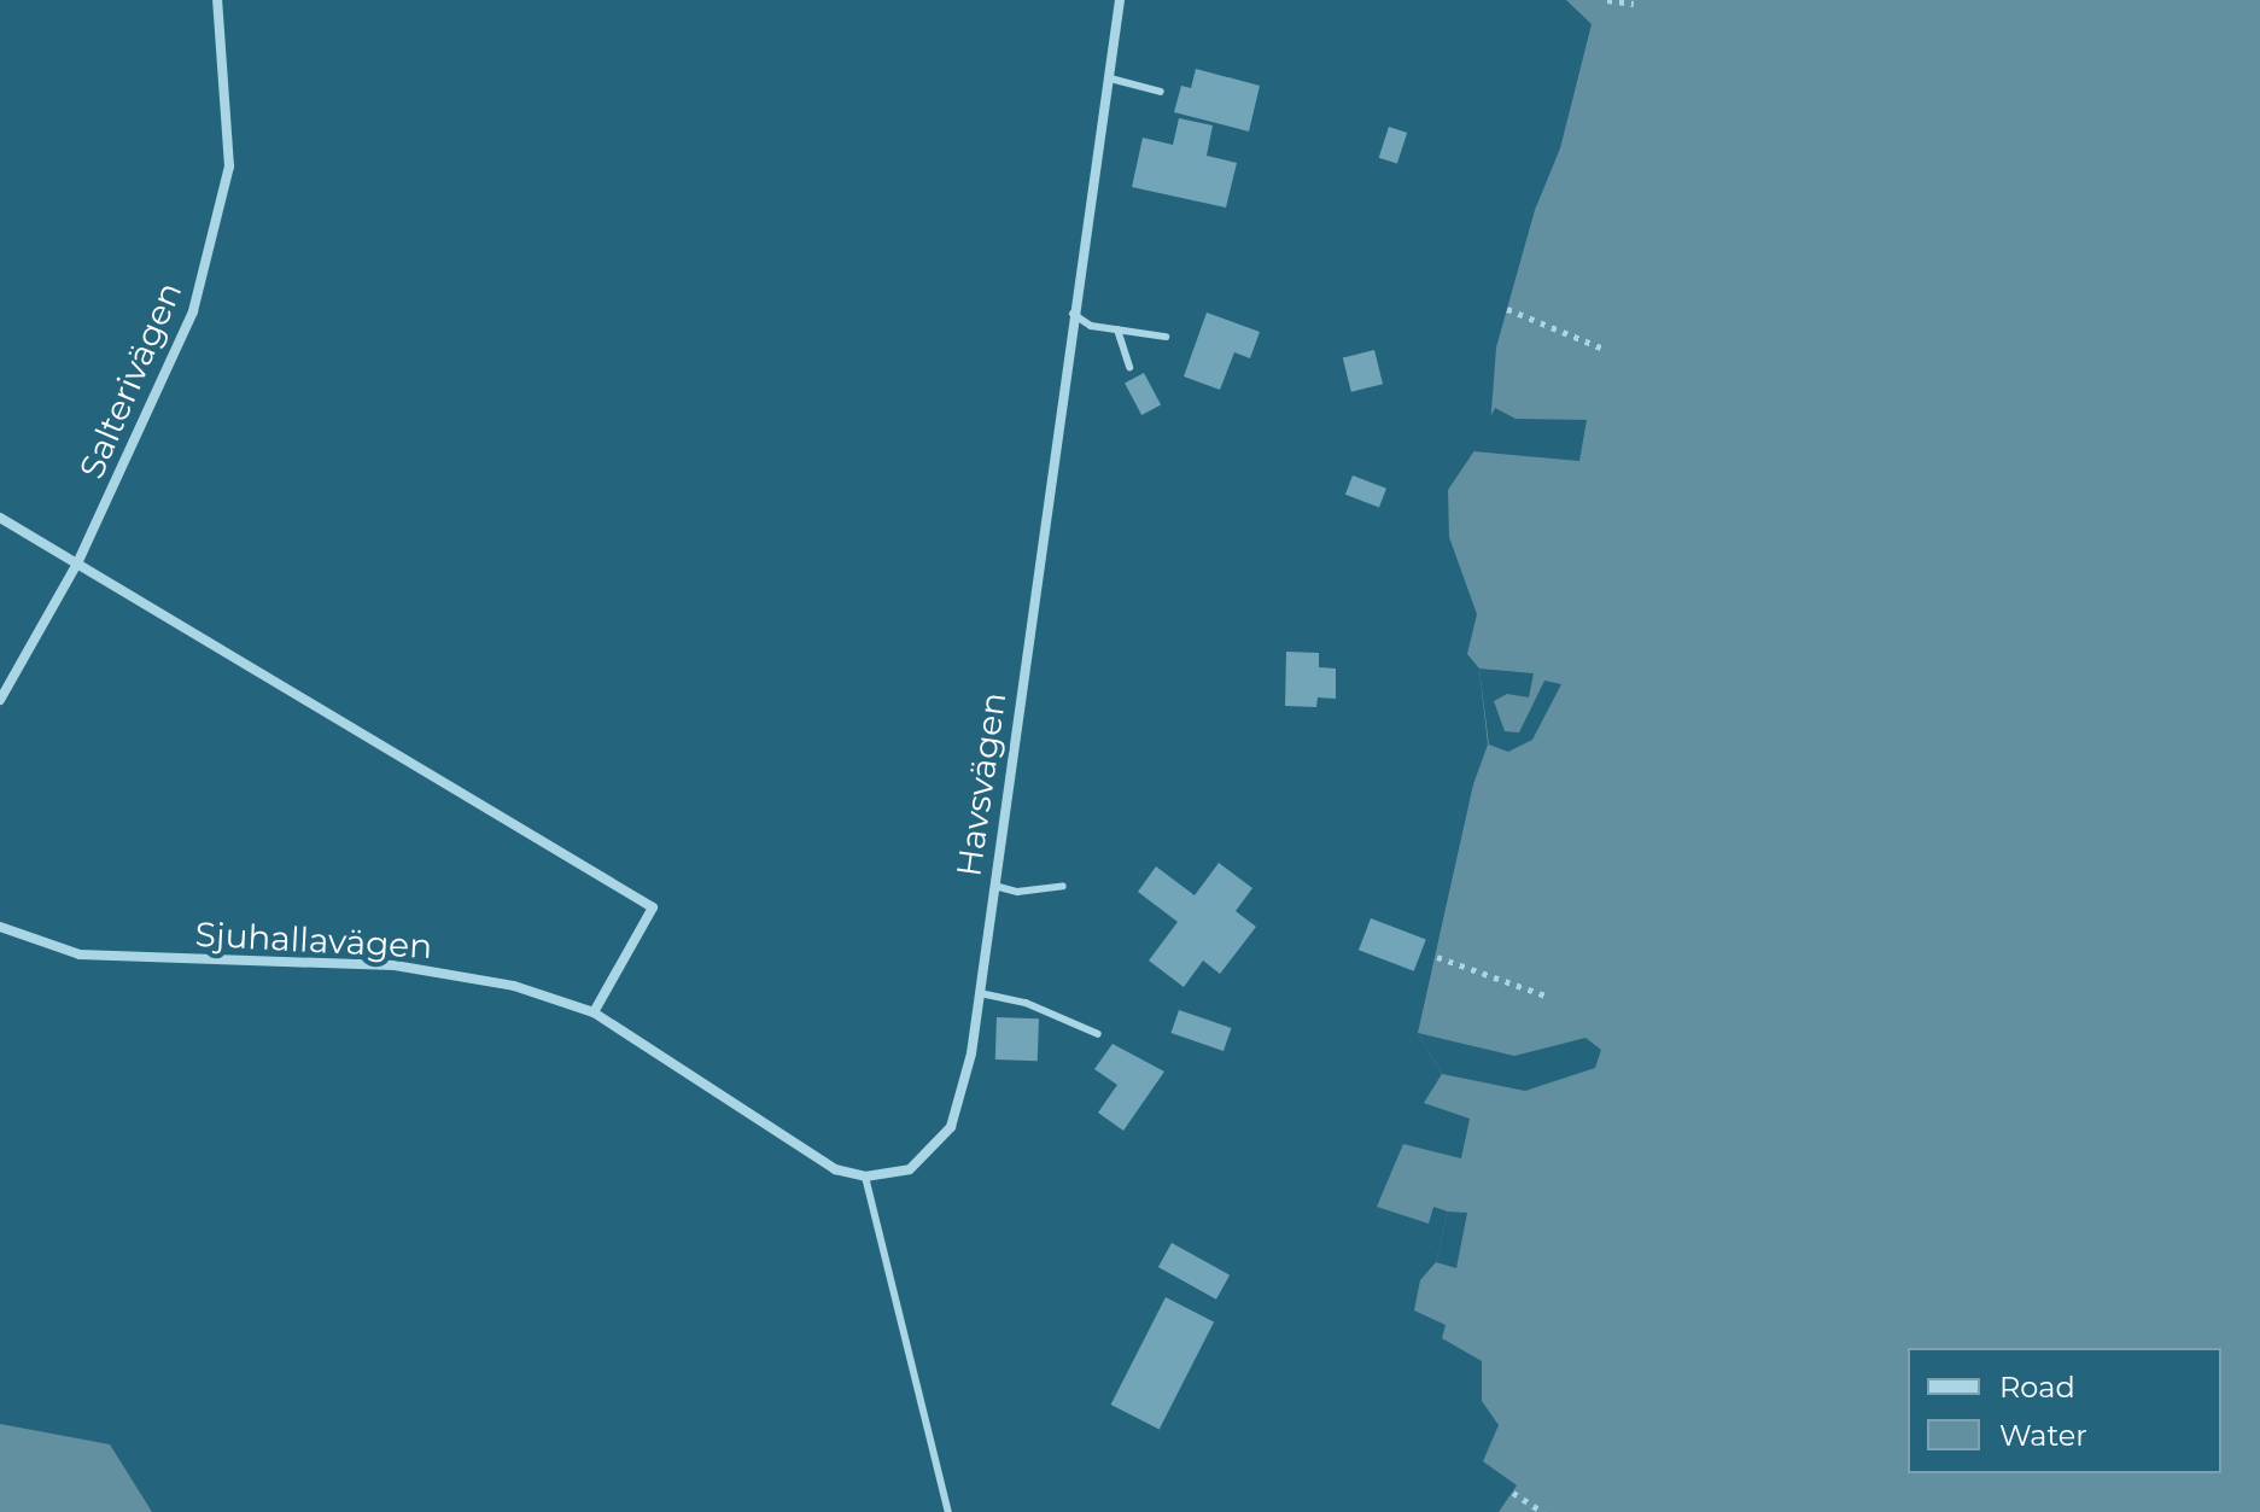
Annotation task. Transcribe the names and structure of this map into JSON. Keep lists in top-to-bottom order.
{
  "streets": {
    "street": ["Salterivägen", "Havsvägen", "Sjuhallavägen"]
  },
  "crossings": [
    ["Havsvägen", "Sjuhallavägen"]
  ],
  "legend": ["Road", "Water"]
}
